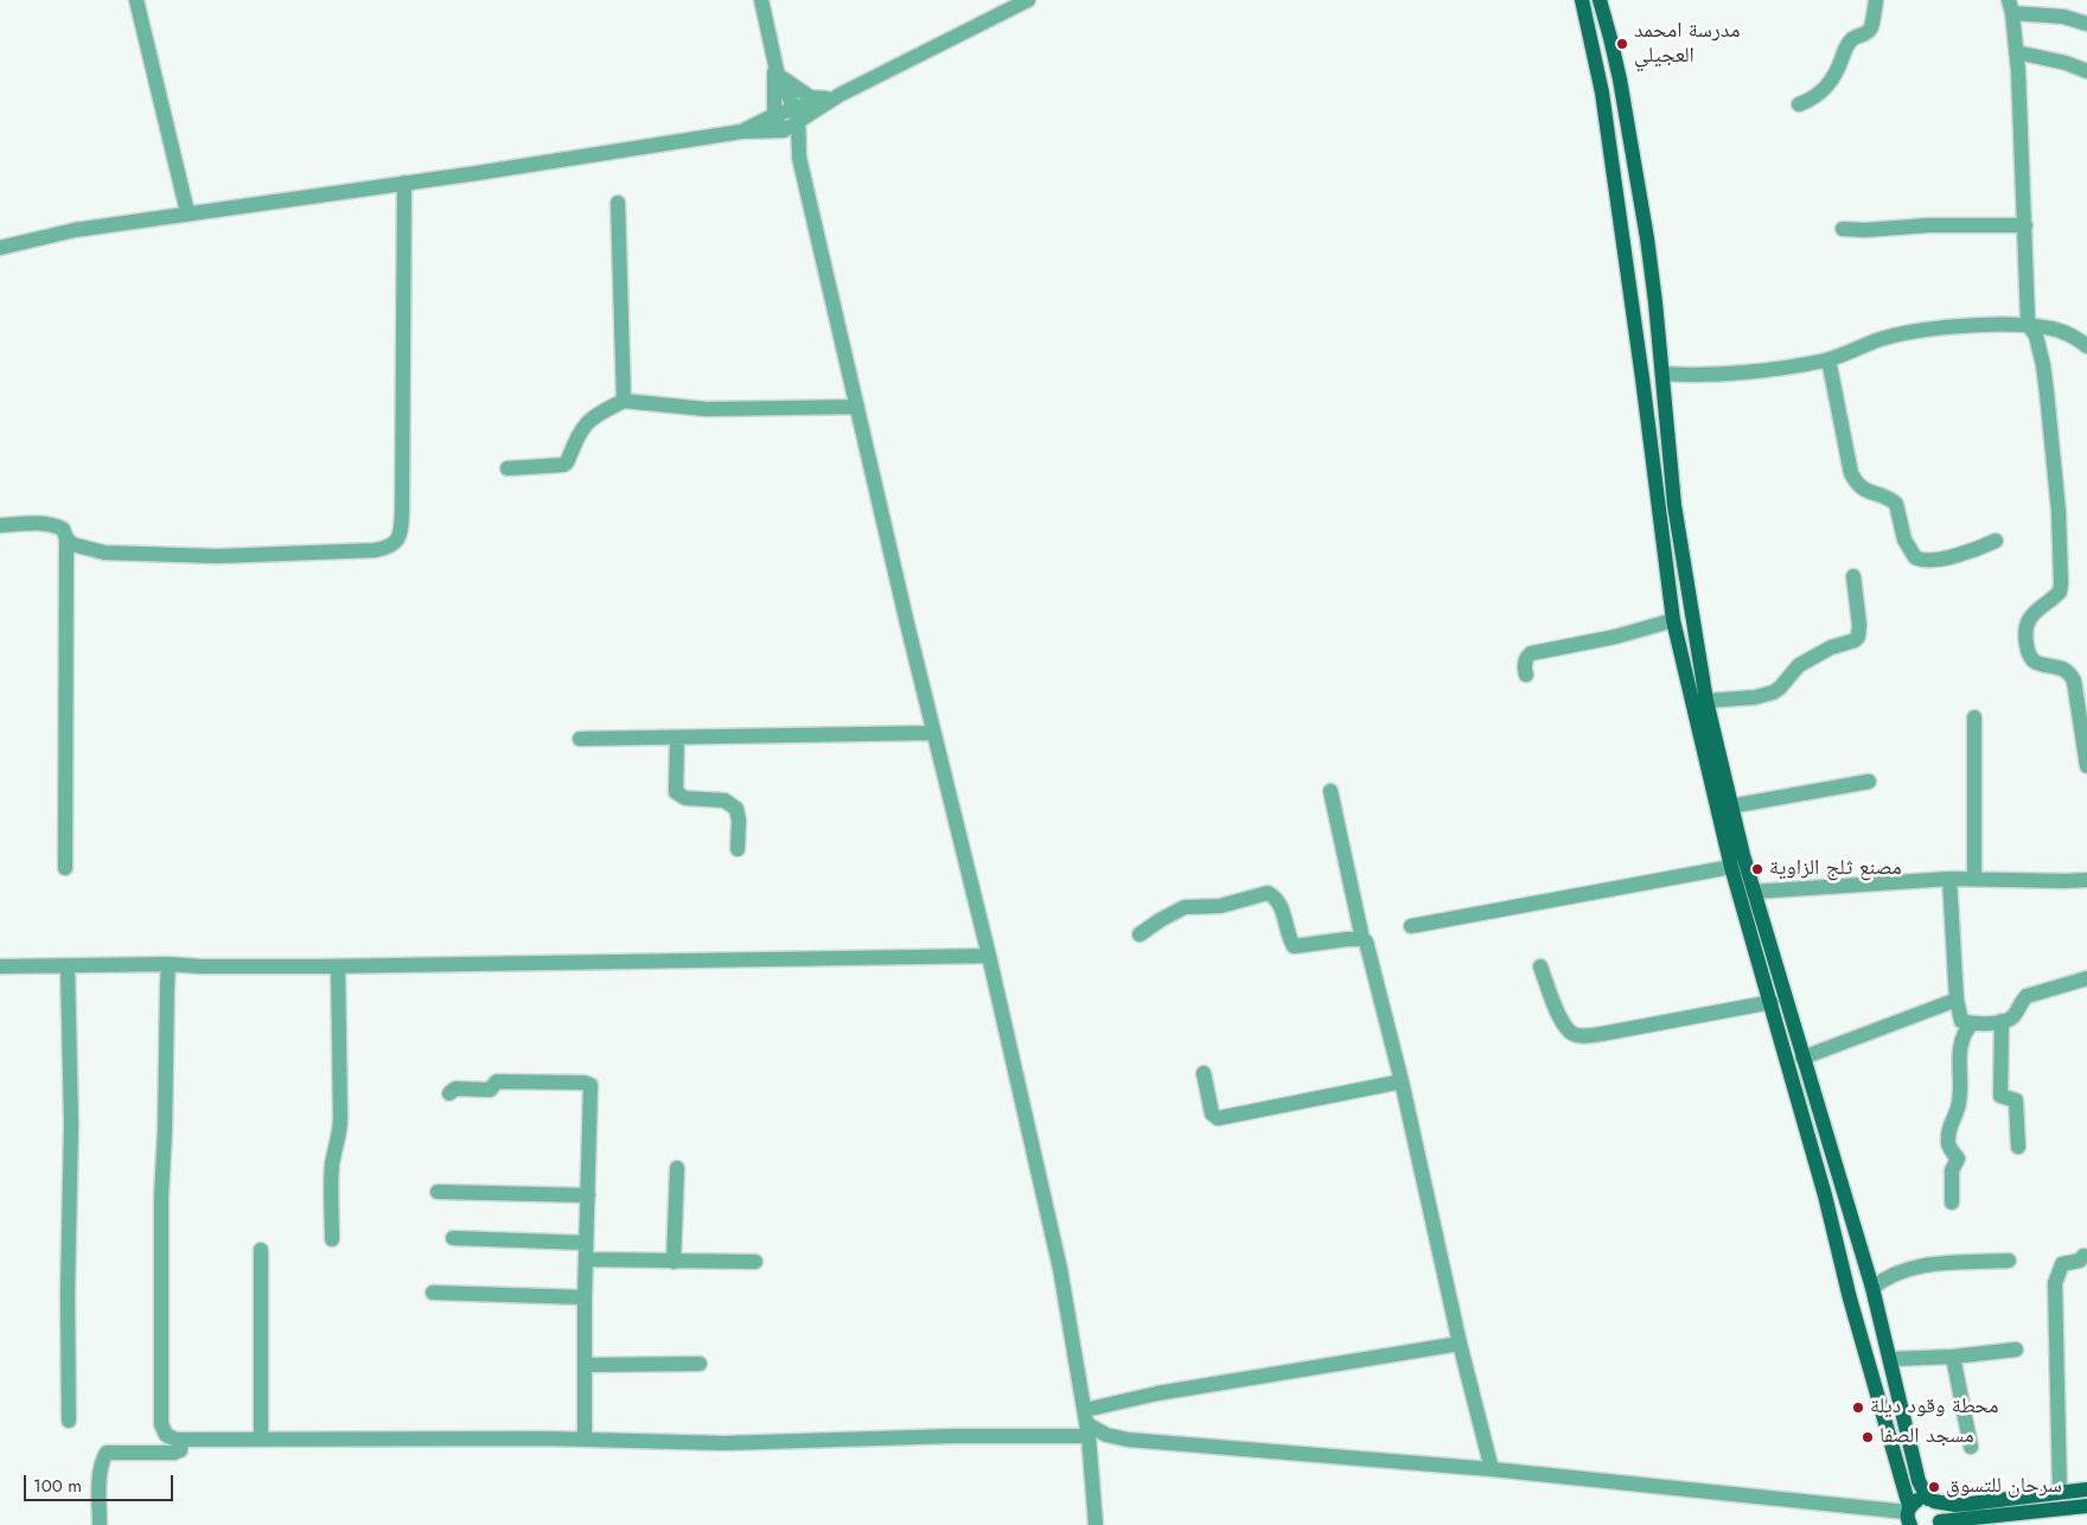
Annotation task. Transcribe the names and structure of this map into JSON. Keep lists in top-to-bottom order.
{
  "places": [
    "مدرسة امحمد العجيلي",
    "مصنع ثلج الزاوية",
    "محطة وقود ديلة",
    "مسجد الصفا",
    "سرحان للتسوق"
  ],
  "scale_bar": "100 m"
}
